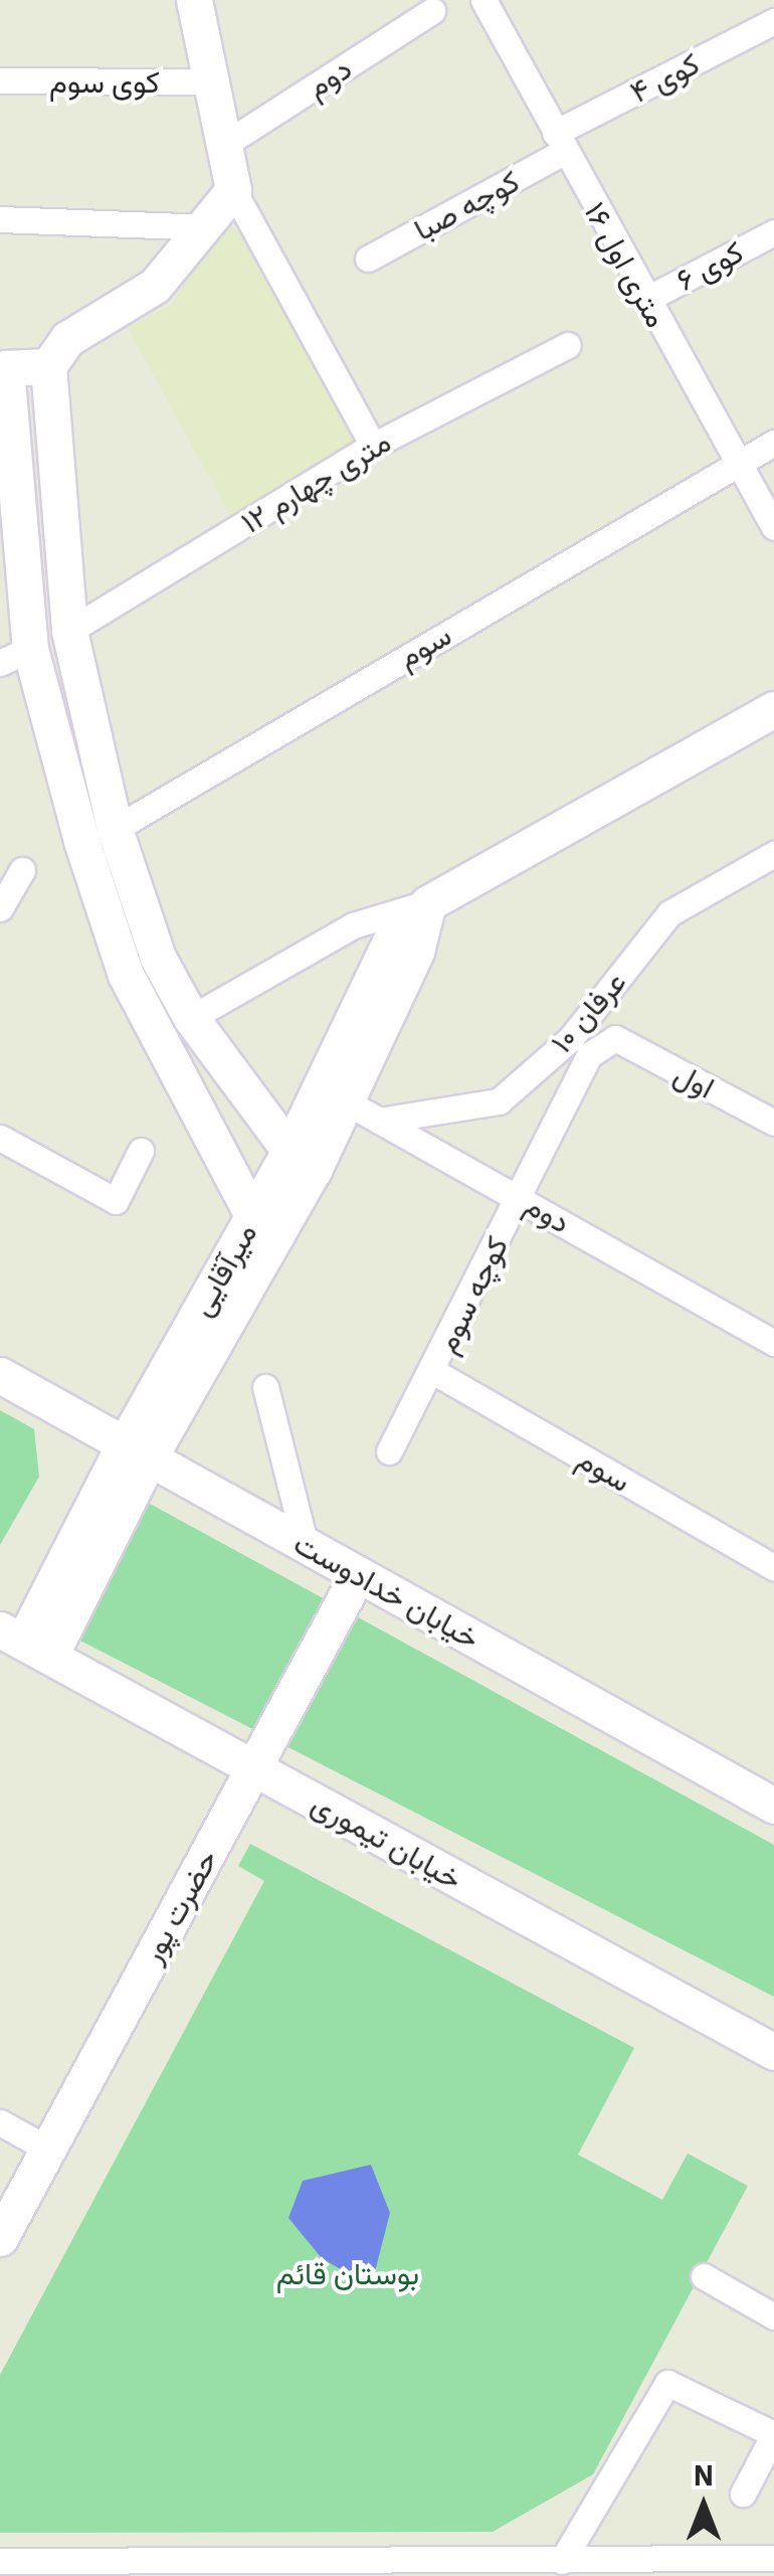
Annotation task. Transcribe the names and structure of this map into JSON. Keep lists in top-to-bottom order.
{
  "streets": {
    "street": [
      "دوم",
      "کوی ۴",
      "کوی سوم",
      "کوچه صبا",
      "۱۶ متری اول",
      "کوی ۶",
      "۱۲ متری چهارم",
      "سوم",
      "عرفان ۱۰",
      "اول",
      "میرآقایی",
      "کوچه سوم",
      "خیابان خدادوست",
      "خیابان تیموری",
      "حضرت پور"
    ]
  },
  "crossings": [
    ["دوم", "عرفان ۱۰"],
    ["دوم", "میرآقایی"],
    ["دوم", "کوچه سوم"],
    ["کوی ۴", "کوچه صبا"],
    ["کوی ۴", "۱۶ متری اول"],
    ["کوچه صبا", "۱۶ متری اول"],
    ["۱۶ متری اول", "کوی ۶"],
    ["۱۶ متری اول", "سوم"],
    ["سوم", "کوچه سوم"],
    ["اول", "کوچه سوم"],
    ["میرآقایی", "خیابان خدادوست"],
    ["میرآقایی", "خیابان تیموری"],
    ["خیابان خدادوست", "حضرت پور"],
    ["خیابان تیموری", "حضرت پور"]
  ],
  "parks": ["بوستان قائم"],
  "north": "top"
}
